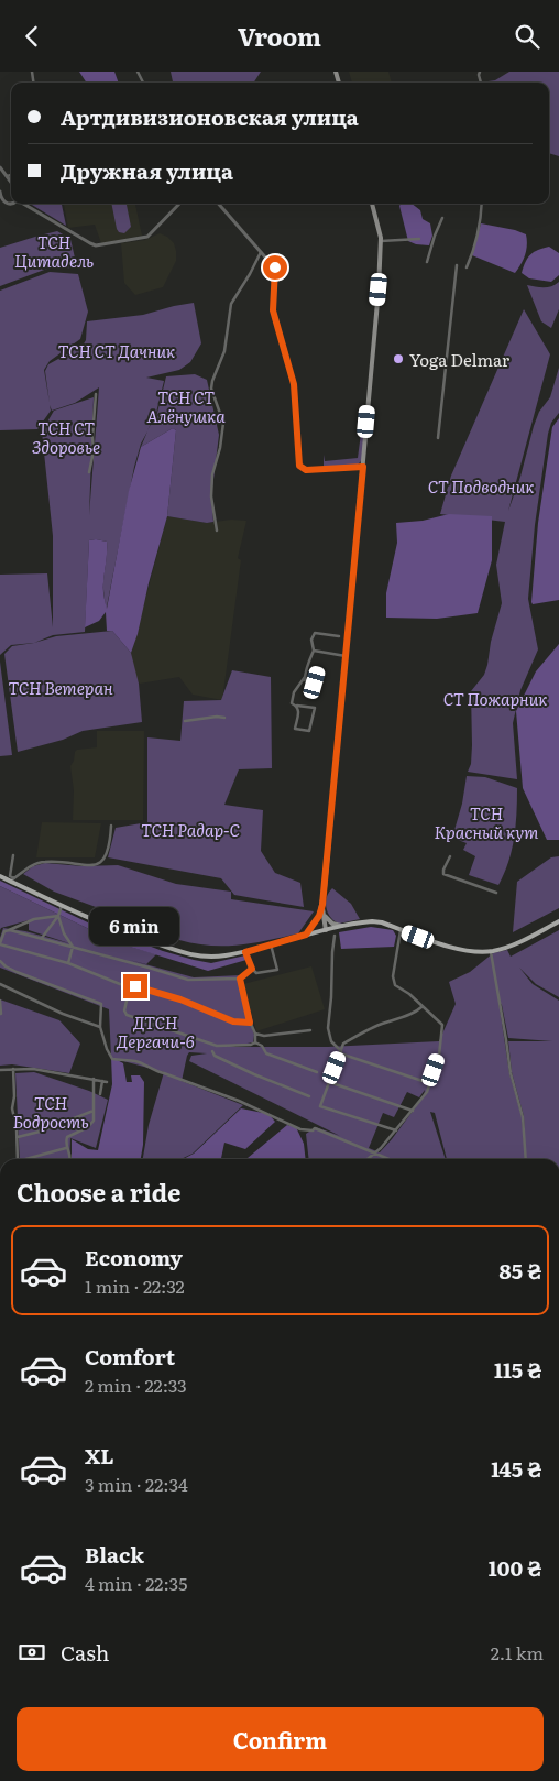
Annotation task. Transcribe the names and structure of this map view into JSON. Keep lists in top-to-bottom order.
{
  "parks": [
    "ТСН Цитадель",
    "ТСН СТ Дачник",
    "ТСН СТ Алёнушка",
    "ТСН СТ Здоровье",
    "СТ Подводник",
    "ТСН Ветеран",
    "СТ Пожарник",
    "ТСН Красный кут",
    "ТСН Радар-С",
    "ДТСН Дергачи-6",
    "ТСН Бодрость"
  ],
  "places": ["Yoga Delmar"],
  "page": {
    "header": "Vroom",
    "banner": ["Артдивизионовская улица", "Дружная улица"],
    "bubble": "6 min",
    "heading": "Choose a ride",
    "list": [
      {
        "name": "Economy",
        "note": "1 min · 22:32",
        "value": "85 ₴"
      },
      {
        "name": "Comfort",
        "note": "2 min · 22:33",
        "value": "115 ₴"
      },
      {
        "name": "XL",
        "note": "3 min · 22:34",
        "value": "145 ₴"
      },
      {
        "name": "Black",
        "note": "4 min · 22:35",
        "value": "100 ₴"
      }
    ],
    "pay": ["Cash", "2.1 km"],
    "buttons": "Confirm"
  }
}
